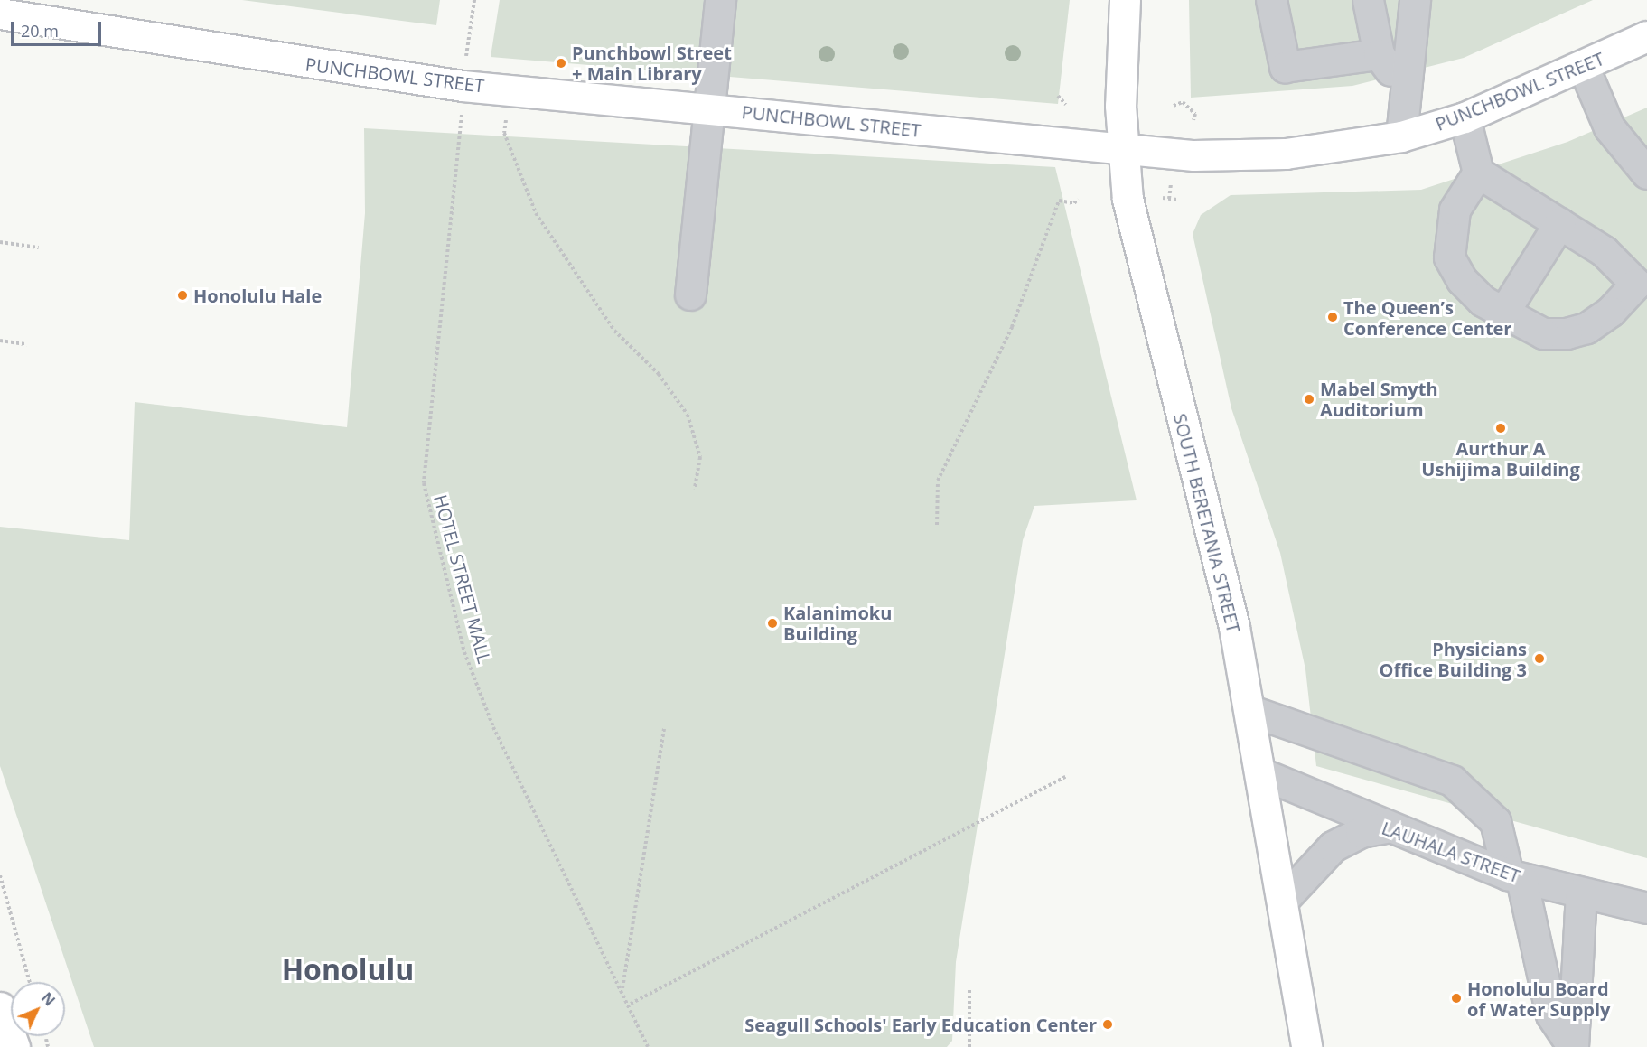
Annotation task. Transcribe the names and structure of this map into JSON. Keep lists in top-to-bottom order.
{
  "streets": {
    "main road": ["PUNCHBOWL STREET", "SOUTH BERETANIA STREET"],
    "street": ["LAUHALA STREET"],
    "path": ["HOTEL STREET MALL"]
  },
  "crossings": [
    ["PUNCHBOWL STREET", "SOUTH BERETANIA STREET"],
    ["SOUTH BERETANIA STREET", "LAUHALA STREET"]
  ],
  "districts": ["Honolulu"],
  "places": [
    "Punchbowl Street + Main Library",
    "Honolulu Hale",
    "The Queen’s Conference Center",
    "Mabel Smyth Auditorium",
    "Aurthur A Ushijima Building",
    "Kalanimoku Building",
    "Physicians Office Building 3",
    "Honolulu Board of Water Supply",
    "Seagull Schools' Early Education Center"
  ],
  "scale_bar": "20 m",
  "north": "top right"
}
